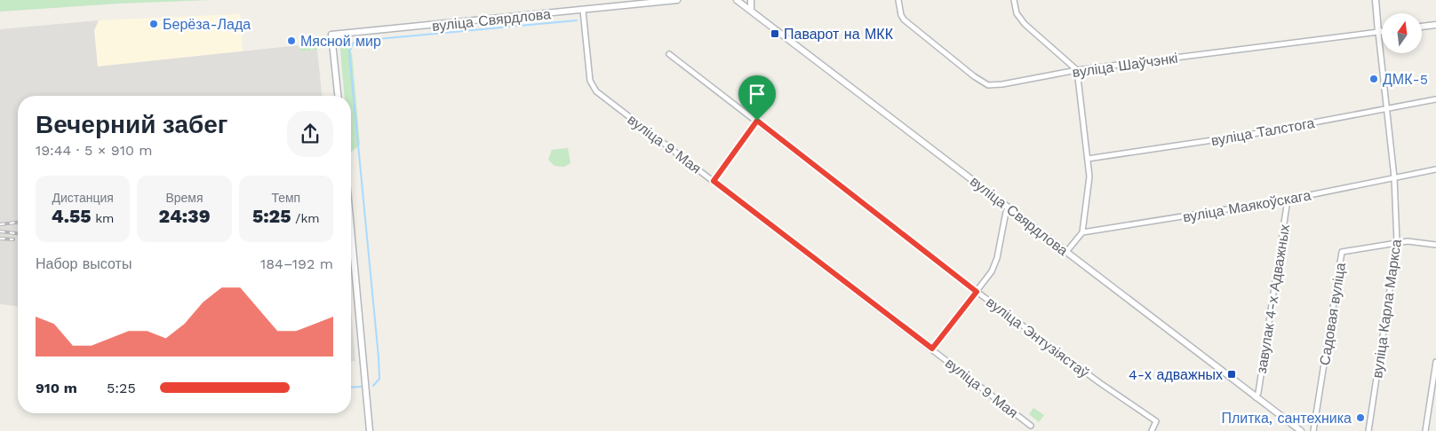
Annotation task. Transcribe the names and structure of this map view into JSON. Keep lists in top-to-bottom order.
{
  "streets": {
    "street": [
      "вуліца Свярдлова",
      "вуліца Шаўчэнкі",
      "вуліца Талстога",
      "вуліца 9 Мая",
      "вуліца Маякоўскага",
      "завулак 4-х Адважных",
      "вуліца Карла Маркса",
      "Садовая вуліца",
      "вуліца Энтузіястаў"
    ]
  },
  "crossings": [
    ["вуліца Свярдлова", "вуліца 9 Мая"],
    ["вуліца Свярдлова", "завулак 4-х Адважных"],
    ["вуліца Шаўчэнкі", "вуліца Карла Маркса"],
    ["вуліца Талстога", "вуліца Карла Маркса"],
    ["вуліца Маякоўскага", "завулак 4-х Адважных"],
    ["вуліца Маякоўскага", "вуліца Карла Маркса"],
    ["вуліца Карла Маркса", "Садовая вуліца"]
  ],
  "places": {
    "other": [
      "Берёза-Лада",
      "Мясной мир",
      "ДМК-5",
      "Плитка, сантехника"
    ],
    "transit": ["Паварот на МКК", "4-х адважных"]
  },
  "north": "top",
  "page": {
    "heading": ["Вечерний забег", "19:44 · 5 × 910 m"],
    "stats": [
      ["Дистанция", "4.55 km"],
      ["Время", "24:39"],
      ["Темп", "5:25 /km"]
    ],
    "chart": ["Набор высоты", "184–192 m"],
    "list": [
      {
        "name": "910 m",
        "note": "5:25"
      }
    ]
  }
}
